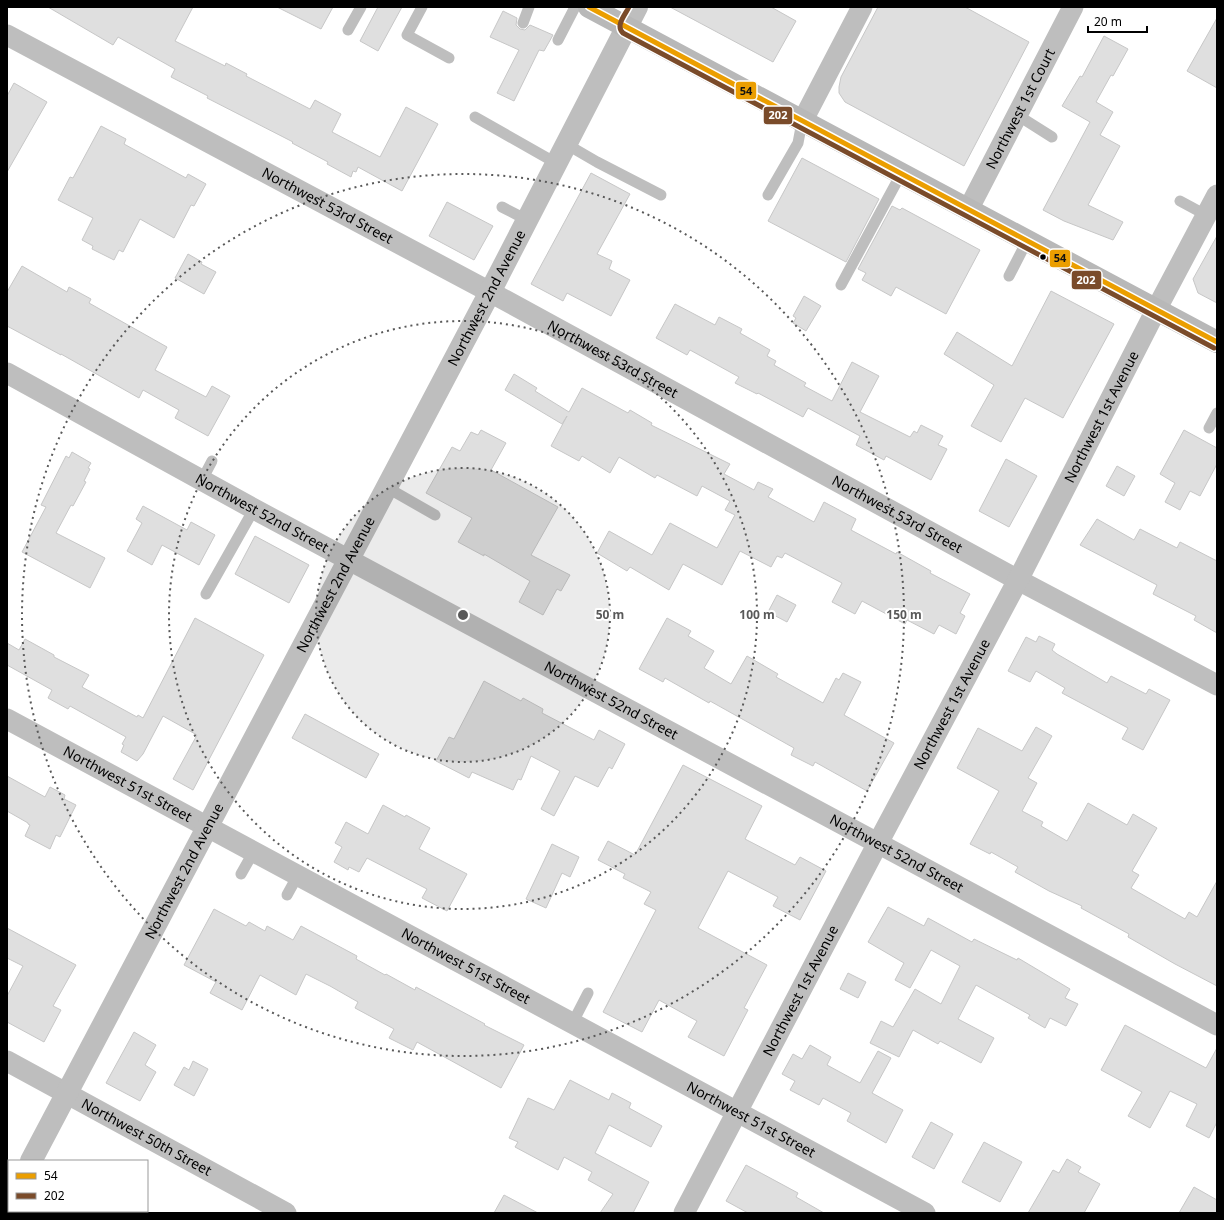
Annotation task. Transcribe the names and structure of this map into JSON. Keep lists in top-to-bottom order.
{
  "streets": {
    "street": [
      "Northwest 1st Court",
      "Northwest 53rd Street",
      "Northwest 2nd Avenue",
      "Northwest 1st Avenue",
      "Northwest 52nd Street",
      "Northwest 51st Street",
      "Northwest 50th Street"
    ]
  },
  "crossings": [
    ["Northwest 53rd Street", "Northwest 2nd Avenue"],
    ["Northwest 53rd Street", "Northwest 1st Avenue"],
    ["Northwest 2nd Avenue", "Northwest 52nd Street"],
    ["Northwest 2nd Avenue", "Northwest 51st Street"],
    ["Northwest 2nd Avenue", "Northwest 50th Street"],
    ["Northwest 1st Avenue", "Northwest 52nd Street"],
    ["Northwest 1st Avenue", "Northwest 51st Street"]
  ],
  "lines": ["transit line 54", "transit line 202"],
  "legend": ["54", "202"],
  "scale_bar": "20 m",
  "rings": ["50 m", "100 m", "150 m"]
}
